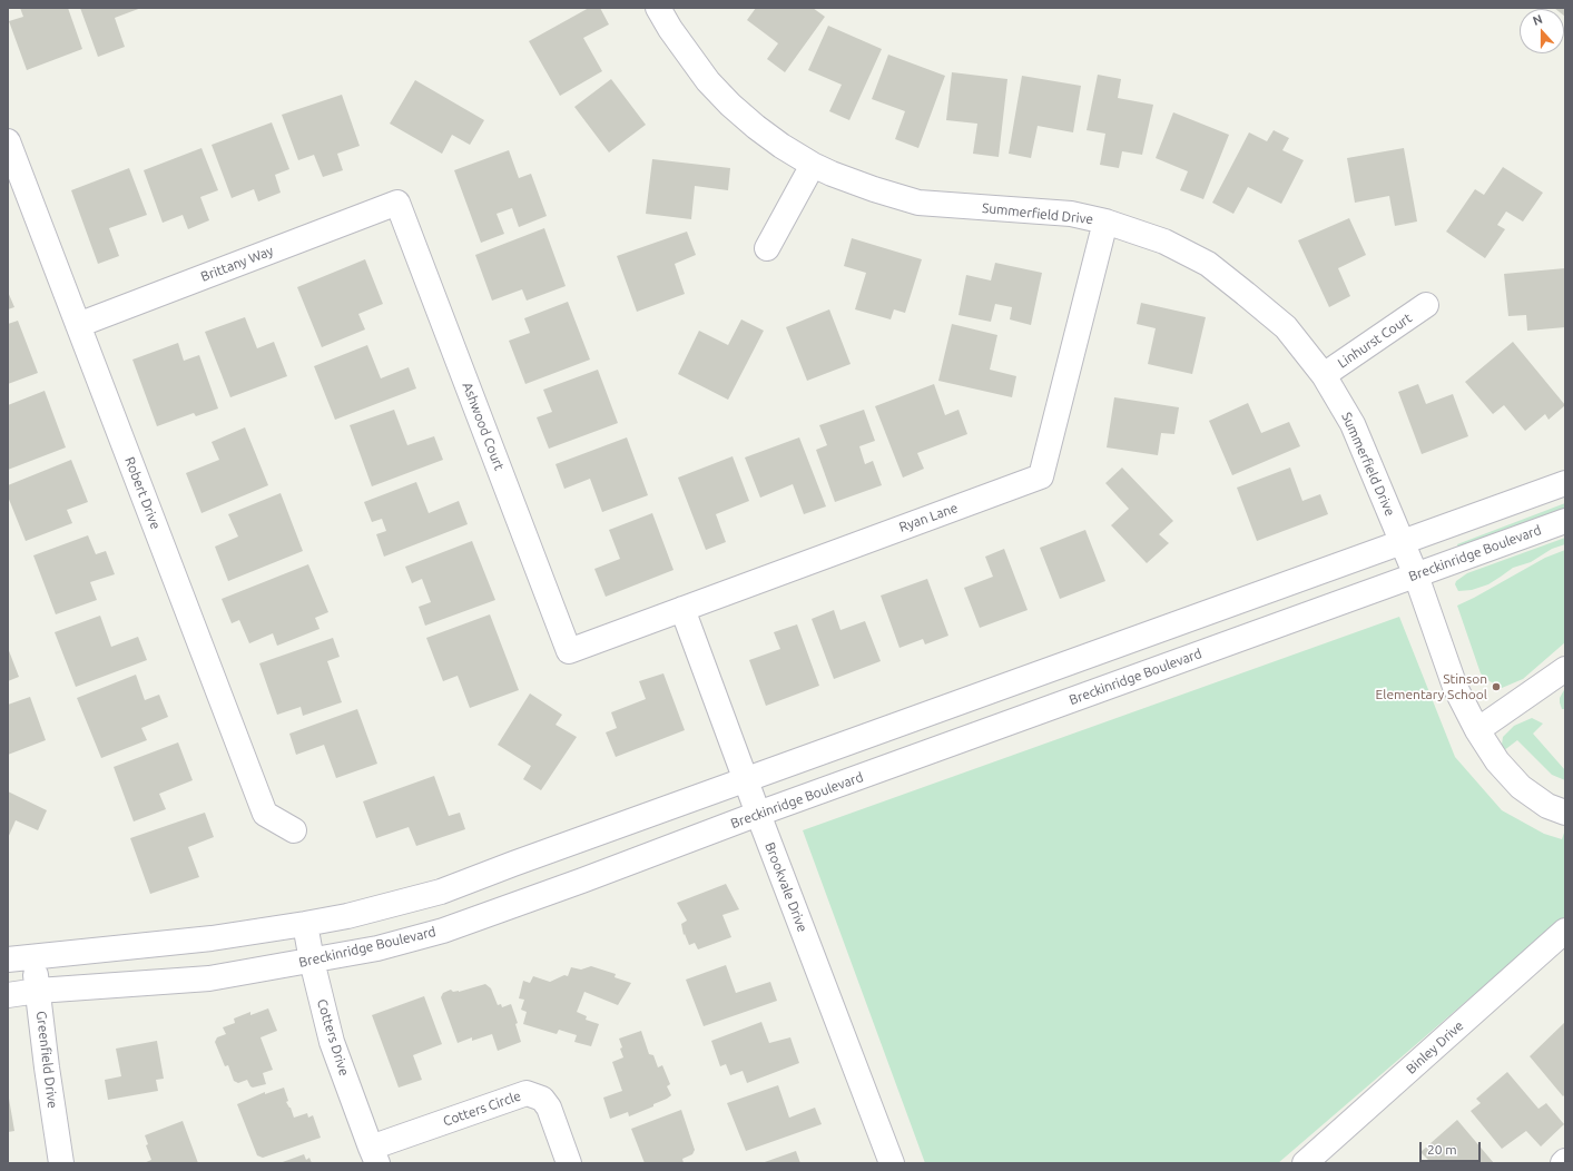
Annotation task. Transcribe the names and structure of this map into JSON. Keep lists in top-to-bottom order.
{
  "streets": {
    "street": [
      "Summerfield Drive",
      "Brittany Way",
      "Linhurst Court",
      "Ashwood Court",
      "Robert Drive",
      "Ryan Lane",
      "Breckinridge Boulevard",
      "Brookvale Drive",
      "Cotters Drive",
      "Binley Drive",
      "Greenfield Drive",
      "Cotters Circle"
    ]
  },
  "crossings": [
    ["Summerfield Drive", "Linhurst Court"],
    ["Summerfield Drive", "Ryan Lane"],
    ["Summerfield Drive", "Breckinridge Boulevard"],
    ["Brittany Way", "Ashwood Court"],
    ["Brittany Way", "Robert Drive"],
    ["Ashwood Court", "Ryan Lane"],
    ["Ryan Lane", "Brookvale Drive"],
    ["Breckinridge Boulevard", "Brookvale Drive"],
    ["Breckinridge Boulevard", "Cotters Drive"],
    ["Breckinridge Boulevard", "Greenfield Drive"],
    ["Cotters Drive", "Cotters Circle"]
  ],
  "places": ["Stinson Elementary School"],
  "scale_bar": "20 m",
  "north": "top"
}
